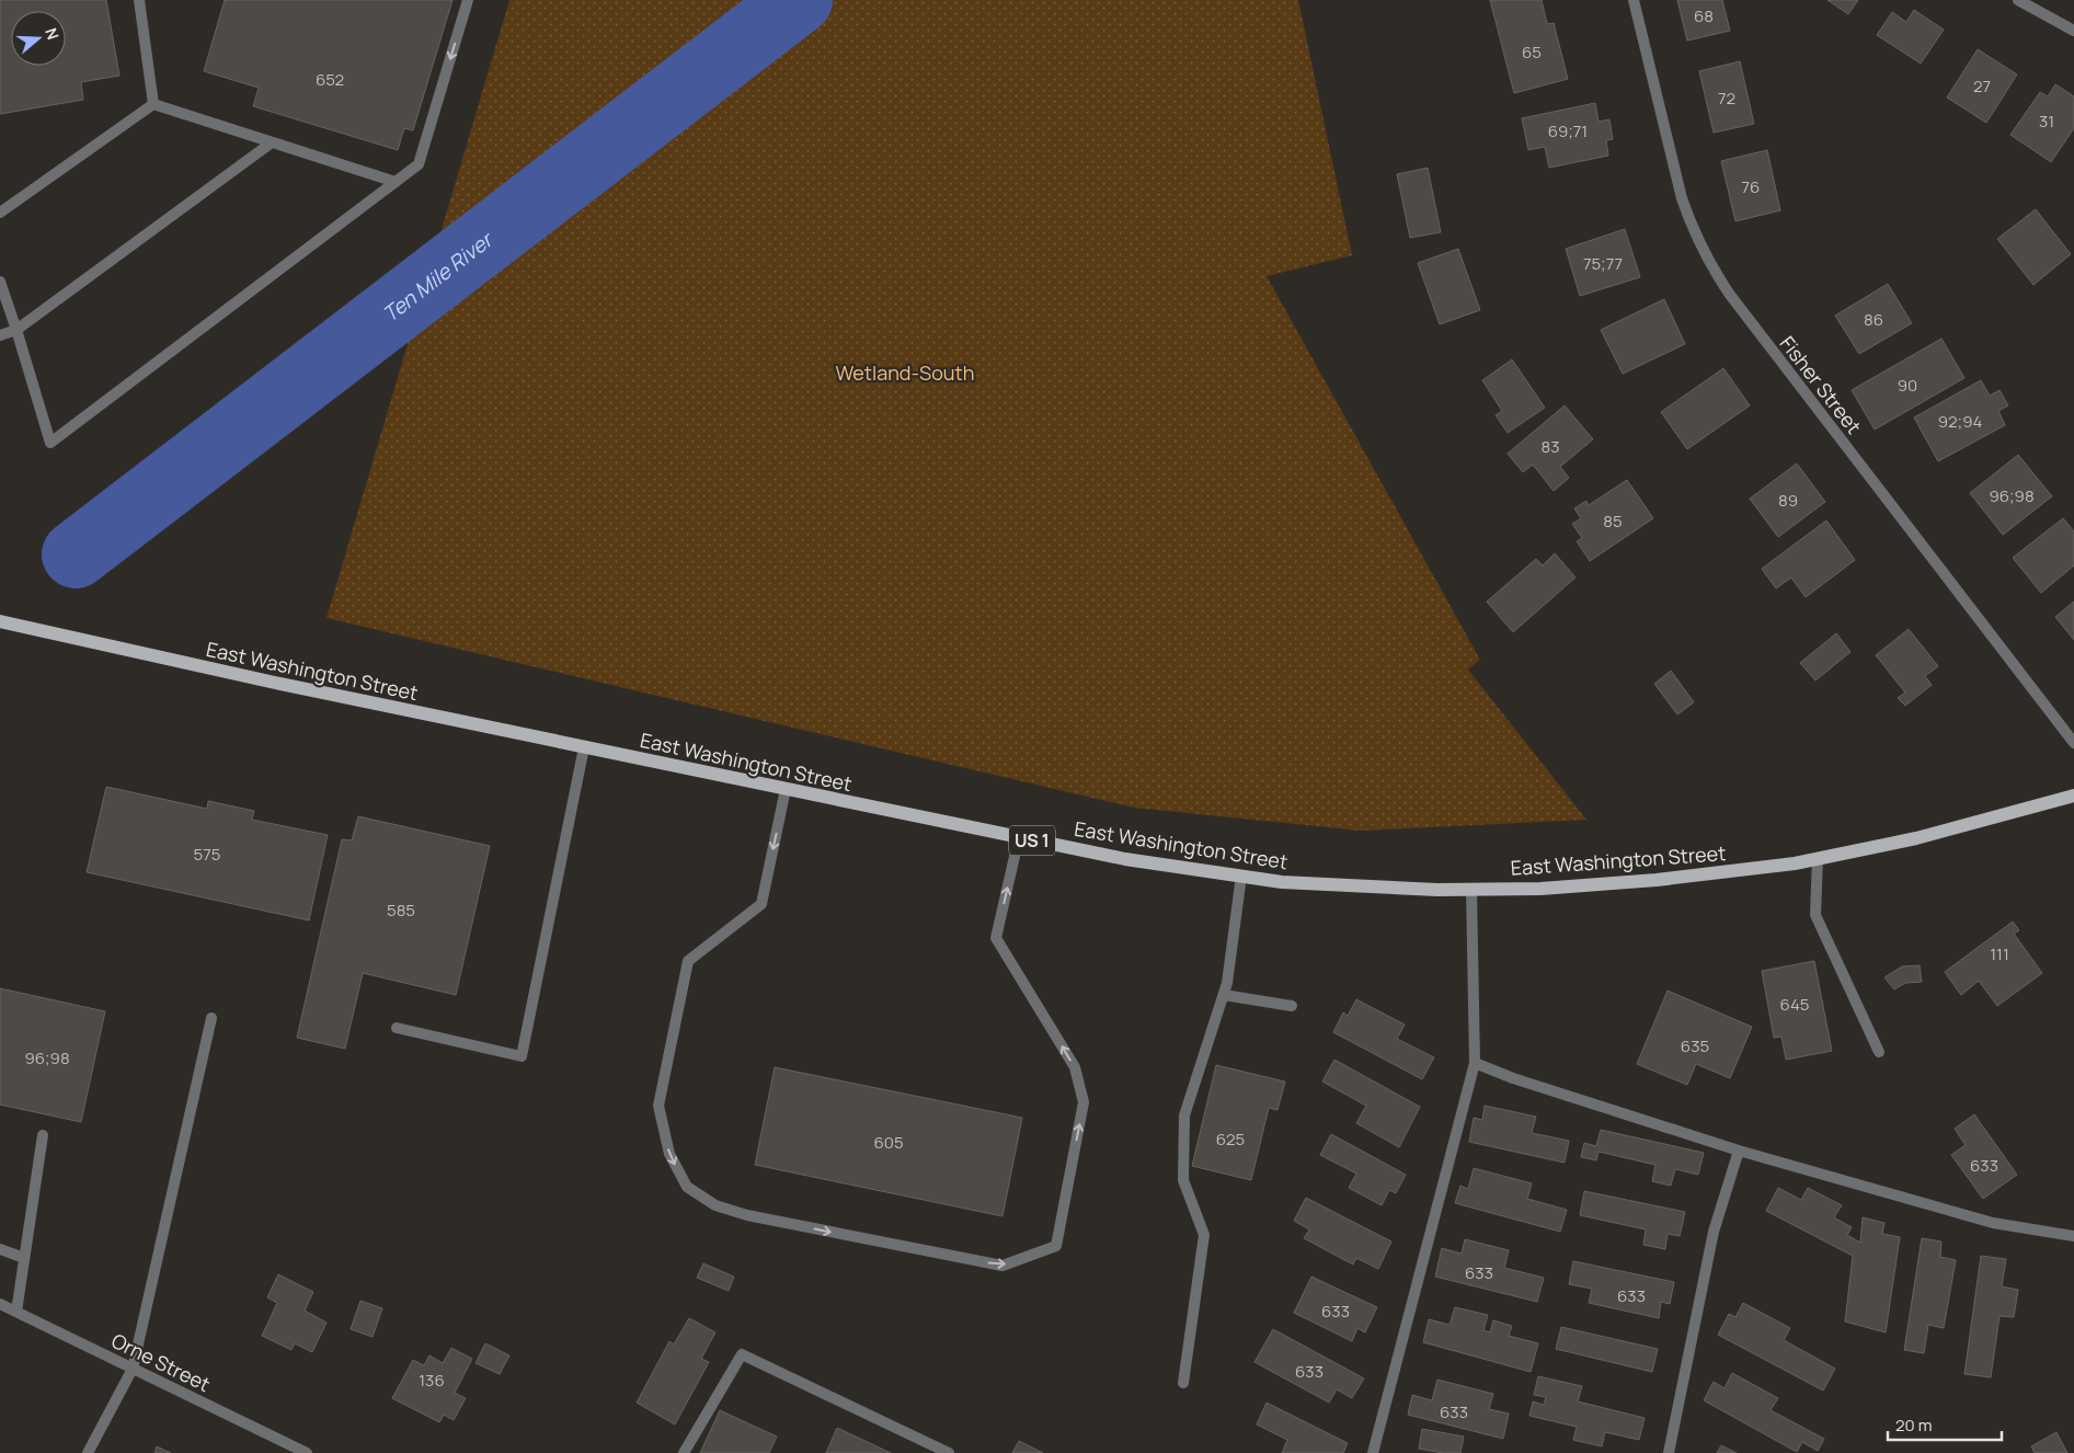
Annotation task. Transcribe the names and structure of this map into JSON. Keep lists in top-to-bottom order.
{
  "streets": {
    "main road": ["East Washington Street", "US 1"],
    "street": ["Fisher Street", "Orne Street"]
  },
  "water": ["Ten Mile River"],
  "parks": ["Wetland-South"],
  "house_numbers": [
    "68",
    "65",
    "652",
    "27",
    "72",
    "31",
    "69;71",
    "76",
    "75;77",
    "86",
    "90",
    "92;94",
    "83",
    "96;98",
    "89",
    "85",
    "575",
    "585",
    "111",
    "645",
    "635",
    "96;98",
    "625",
    "605",
    "633",
    "633",
    "633",
    "633",
    "633",
    "136",
    "633"
  ],
  "scale_bar": "20 m",
  "north": "right"
}
